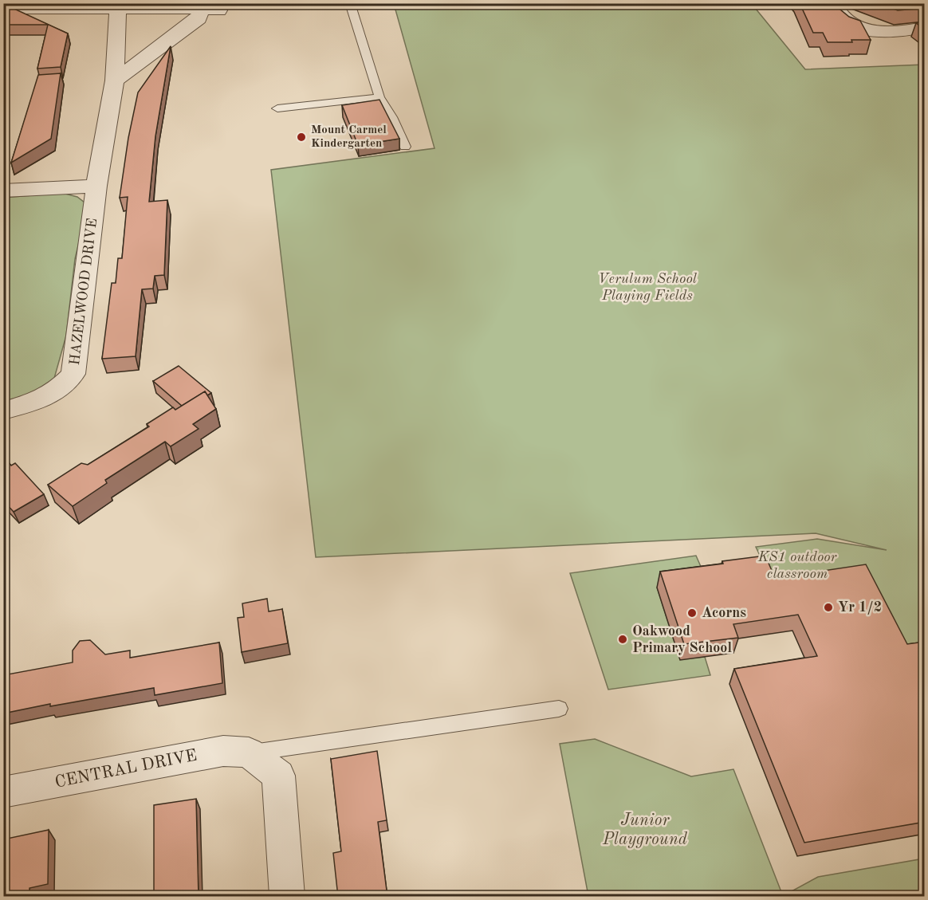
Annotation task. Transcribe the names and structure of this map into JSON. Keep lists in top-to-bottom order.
{
  "streets": {
    "street": ["HAZELWOOD DRIVE", "CENTRAL DRIVE"]
  },
  "parks": ["Verulum School Playing Fields", "KS1 outdoor classroom", "Junior Playground"],
  "places": [
    "Mount Carmel Kindergarten",
    "Yr 1/2",
    "Acorns",
    "Oakwood Primary School"
  ]
}
